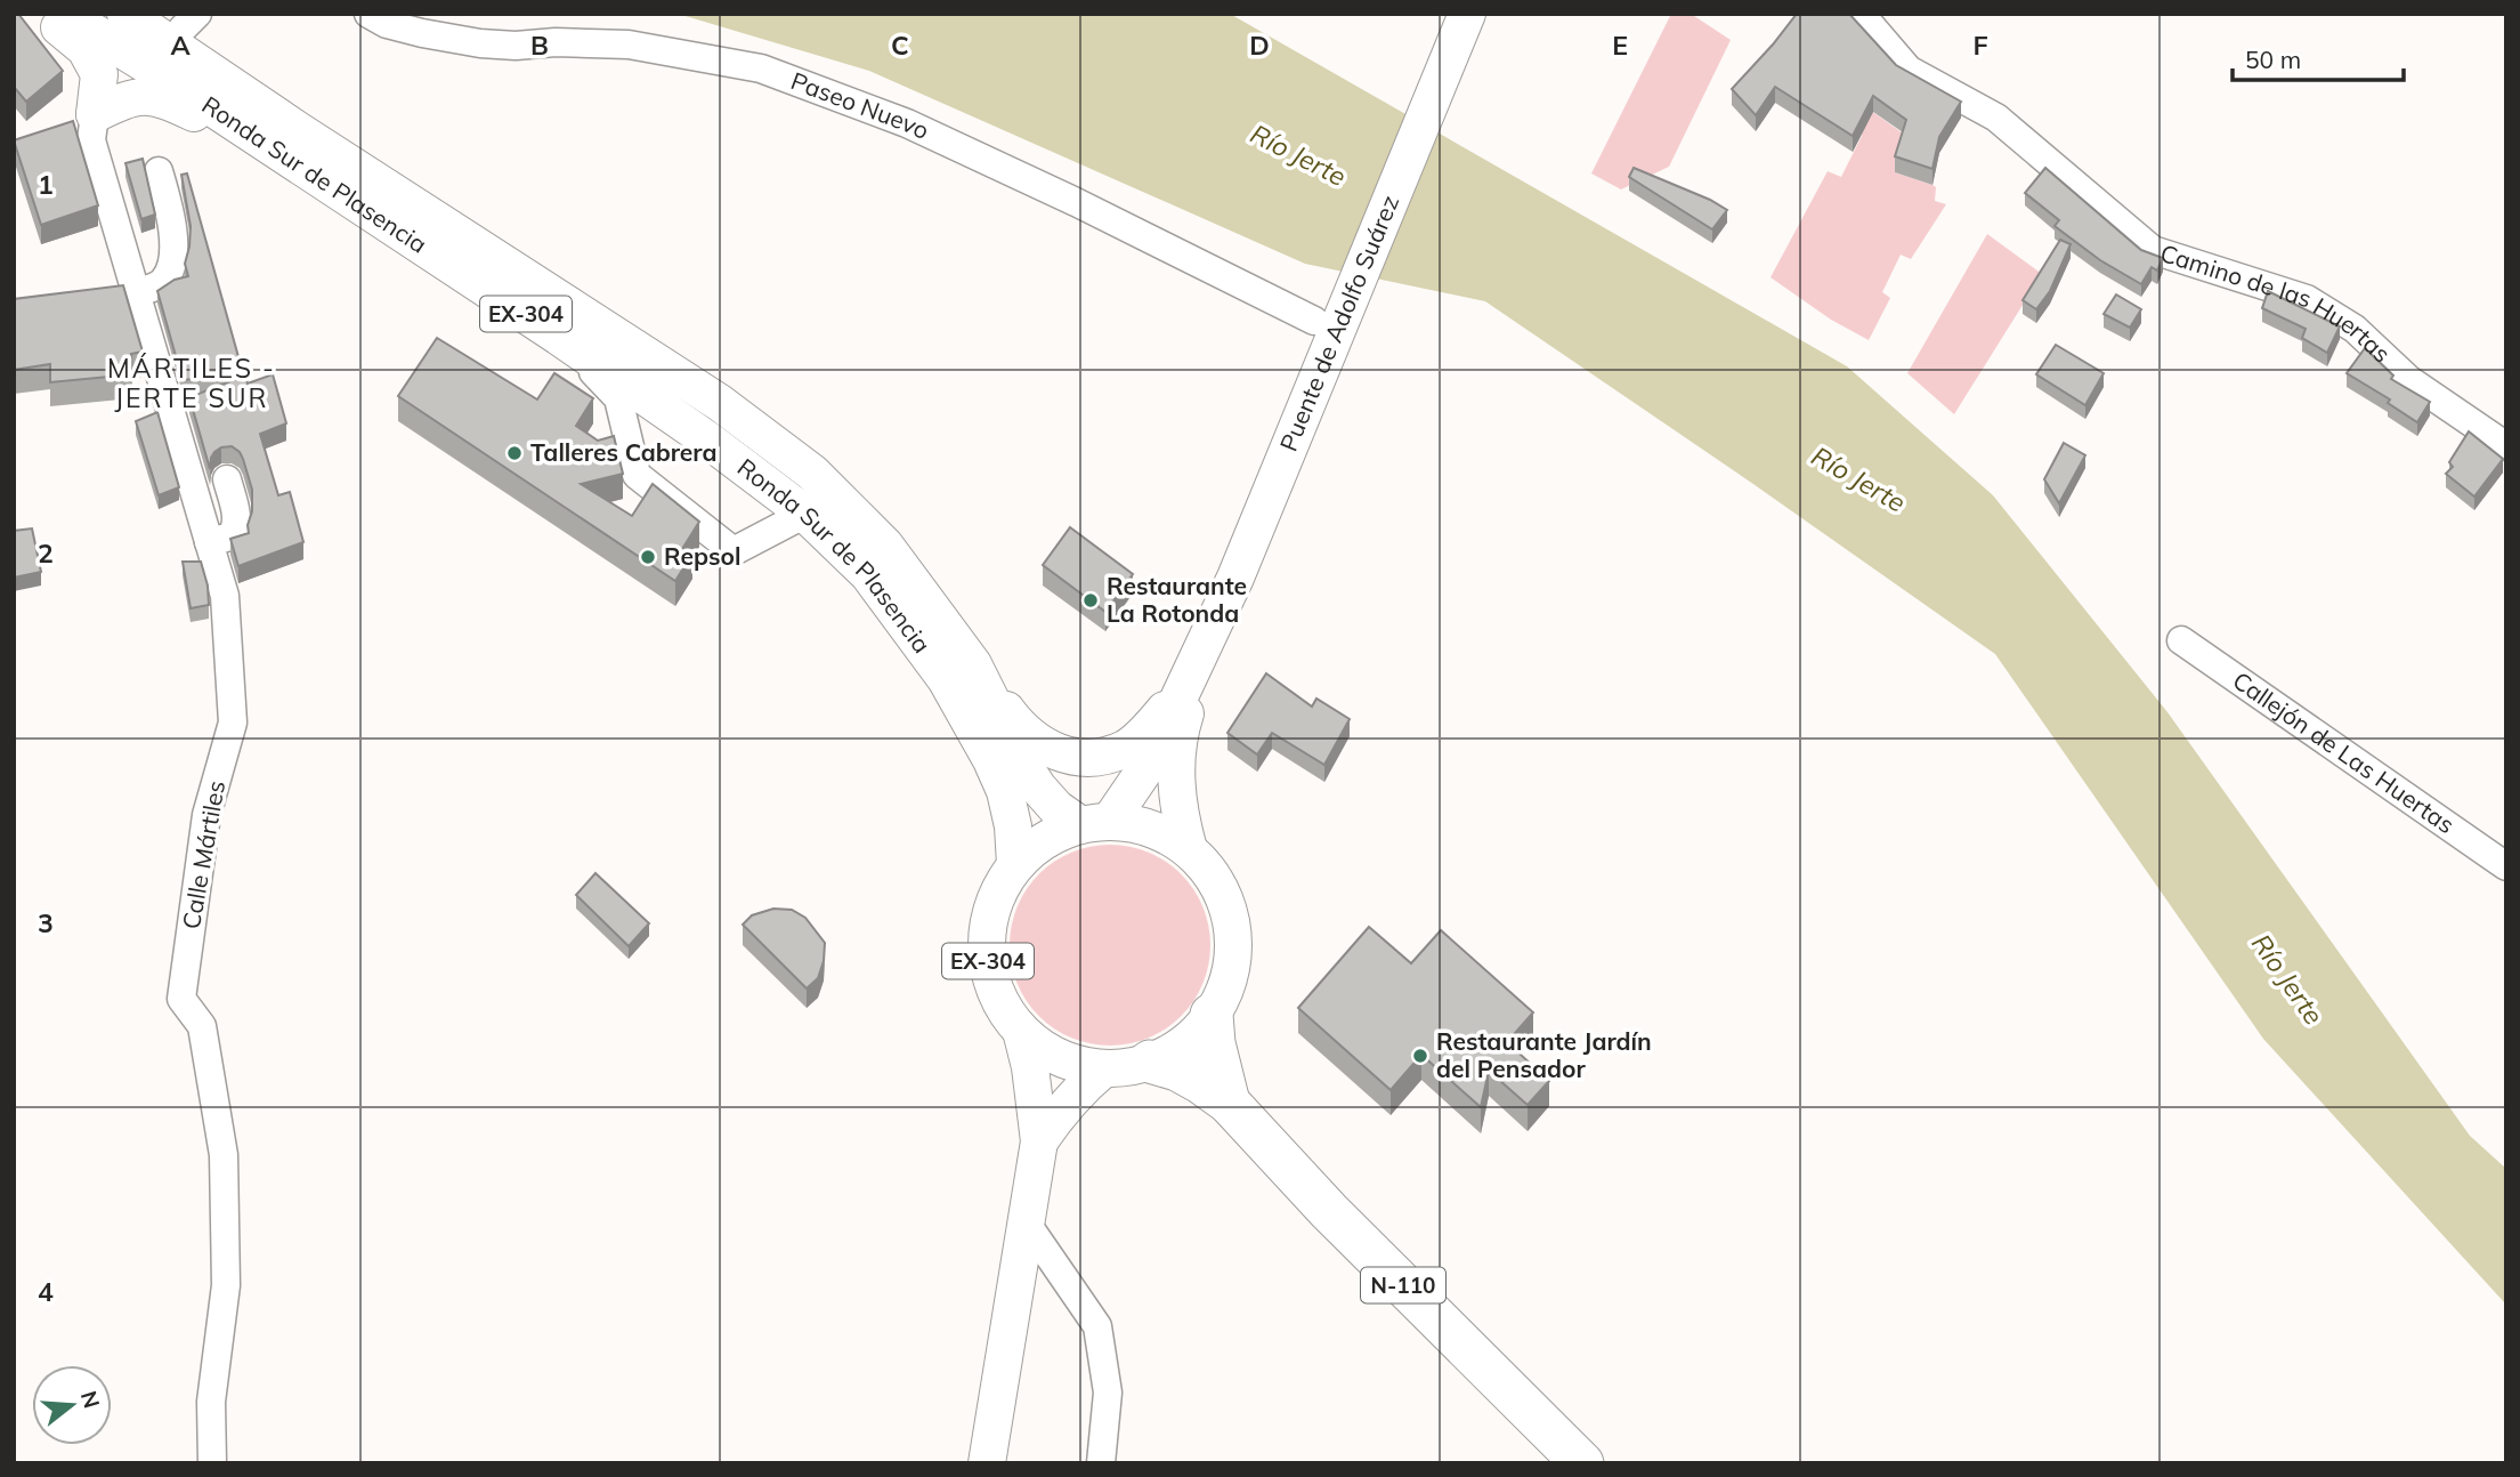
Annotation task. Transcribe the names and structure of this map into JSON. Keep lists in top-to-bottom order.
{
  "streets": {
    "highway": ["N-110"],
    "main road": ["Ronda Sur de Plasencia", "EX-304", "Puente de Adolfo Suárez"],
    "street": [
      "Paseo Nuevo",
      "Camino de las Huertas",
      "Callejón de Las Huertas",
      "Calle Mártiles"
    ]
  },
  "crossings": [
    ["Ronda Sur de Plasencia", "N-110"]
  ],
  "districts": ["MÁRTILES - JERTE SUR"],
  "water": ["Río Jerte"],
  "places": [
    "Talleres Cabrera",
    "Repsol",
    "Restaurante La Rotonda",
    "Restaurante Jardín del Pensador"
  ],
  "scale_bar": "50 m",
  "north": "right",
  "grid": {
    "columns": [
      "A",
      "B",
      "C",
      "D",
      "E",
      "F"
    ],
    "rows": [
      "1",
      "2",
      "3",
      "4"
    ]
  }
}
